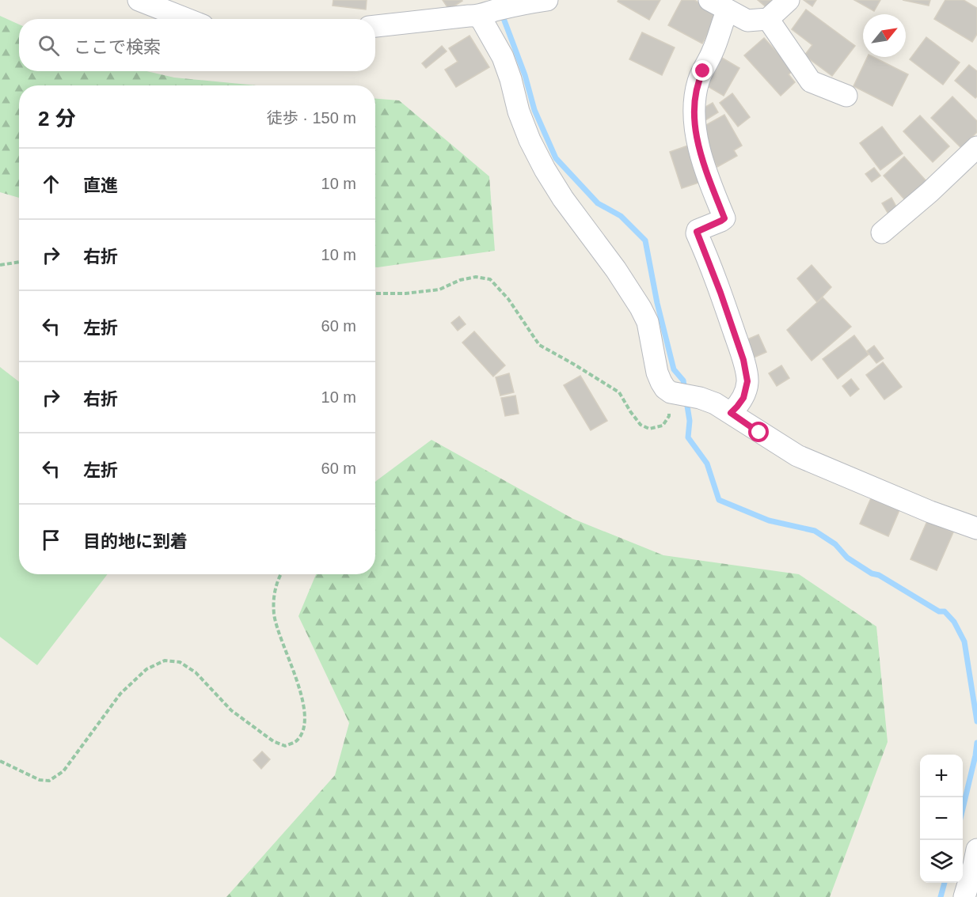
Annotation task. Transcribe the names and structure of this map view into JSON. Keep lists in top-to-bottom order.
{
  "north": "top right",
  "page": {
    "search": "ここで検索",
    "heading": ["2 分", "徒歩 · 150 m"],
    "list": [
      ["直進", "10 m"],
      ["右折", "10 m"],
      ["左折", "60 m"],
      ["右折", "10 m"],
      ["左折", "60 m"],
      "目的地に到着"
    ],
    "map_buttons": ["+", "−"]
  }
}
